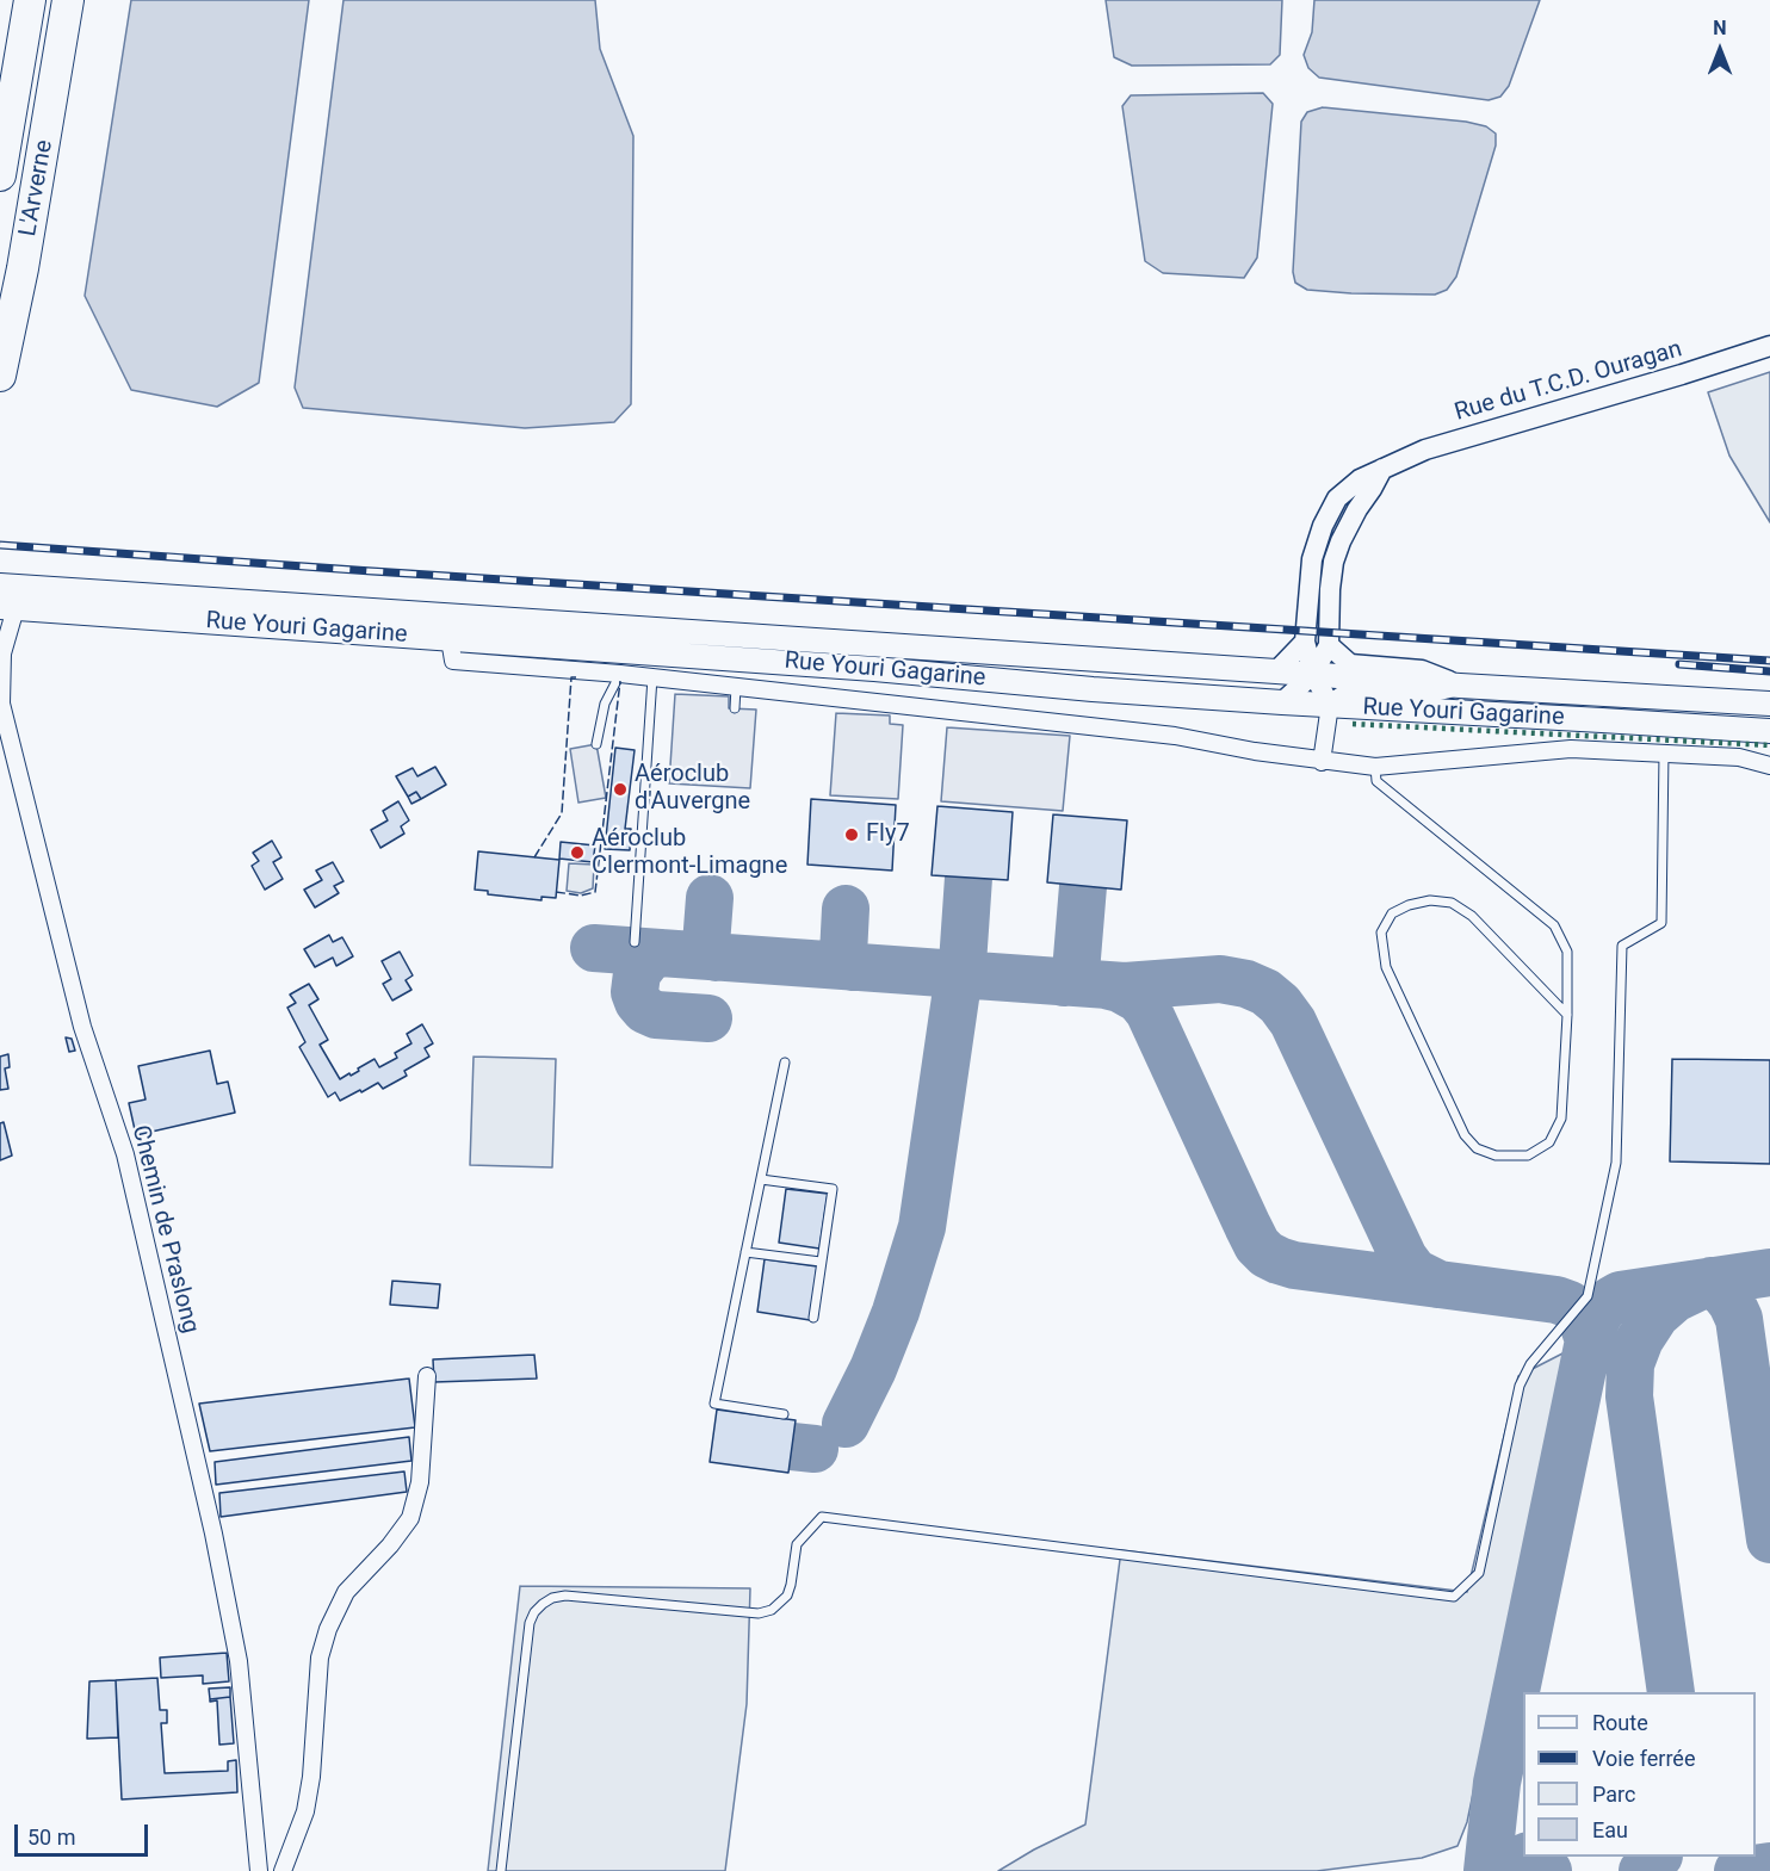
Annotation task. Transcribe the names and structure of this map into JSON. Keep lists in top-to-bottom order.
{
  "streets": {
    "highway": ["L'Arverne"],
    "main road": ["Rue Youri Gagarine"],
    "street": ["Rue du T.C.D. Ouragan", "Chemin de Praslong"]
  },
  "crossings": [
    ["Rue du T.C.D. Ouragan", "Rue Youri Gagarine"],
    ["Rue Youri Gagarine", "Chemin de Praslong"]
  ],
  "places": ["Aéroclub d'Auvergne", "Fly7", "Aéroclub Clermont-Limagne"],
  "legend": [
    "Route",
    "Voie ferrée",
    "Parc",
    "Eau"
  ],
  "scale_bar": "50 m",
  "north": "top"
}
